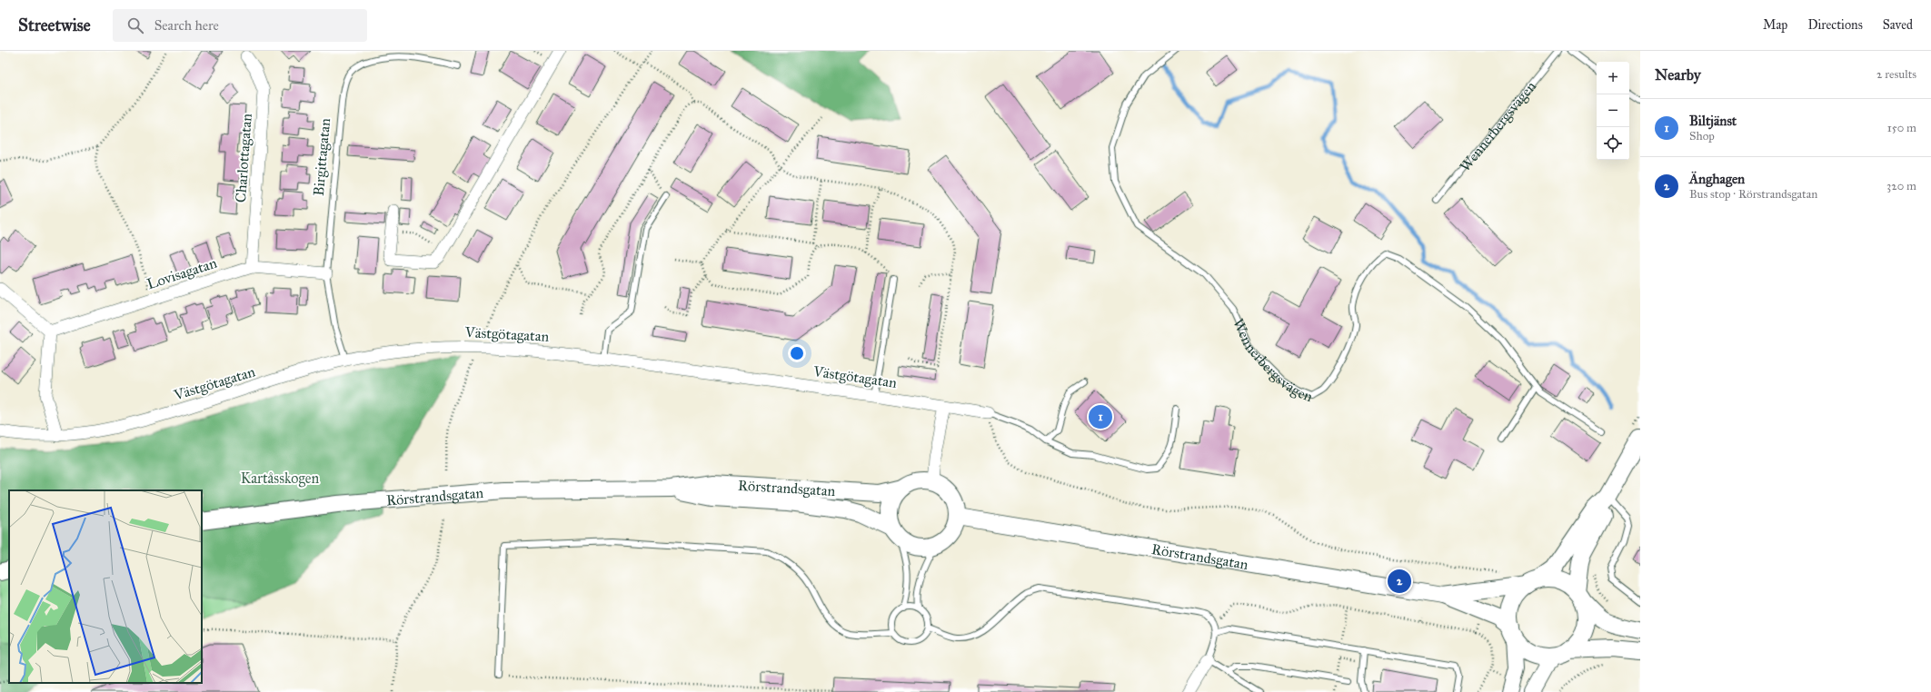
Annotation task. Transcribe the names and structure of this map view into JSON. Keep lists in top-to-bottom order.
{
  "streets": {
    "main road": ["Rörstrandsgatan"],
    "street": ["Charlottagatan", "Lovisagatan", "Västgötagatan"],
    "lane": ["Wennerbergsvägen", "Birgittagatan"]
  },
  "crossings": [
    ["Birgittagatan", "Lovisagatan"],
    ["Birgittagatan", "Västgötagatan"],
    ["Charlottagatan", "Lovisagatan"]
  ],
  "parks": ["Kartåsskogen"],
  "page": {
    "header": "Streetwise",
    "search": "Search here",
    "nav": ["Map", "Directions", "Saved"],
    "heading": ["Nearby", "2 results"],
    "map_buttons": ["+", "−"],
    "list": [
      {
        "mark": "1",
        "name": "Biltjänst",
        "note": "Shop",
        "value": "150 m"
      },
      {
        "mark": "2",
        "name": "Änghagen",
        "note": "Bus stop · Rörstrandsgatan",
        "value": "320 m"
      }
    ],
    "pins": ["1", "2"]
  }
}
